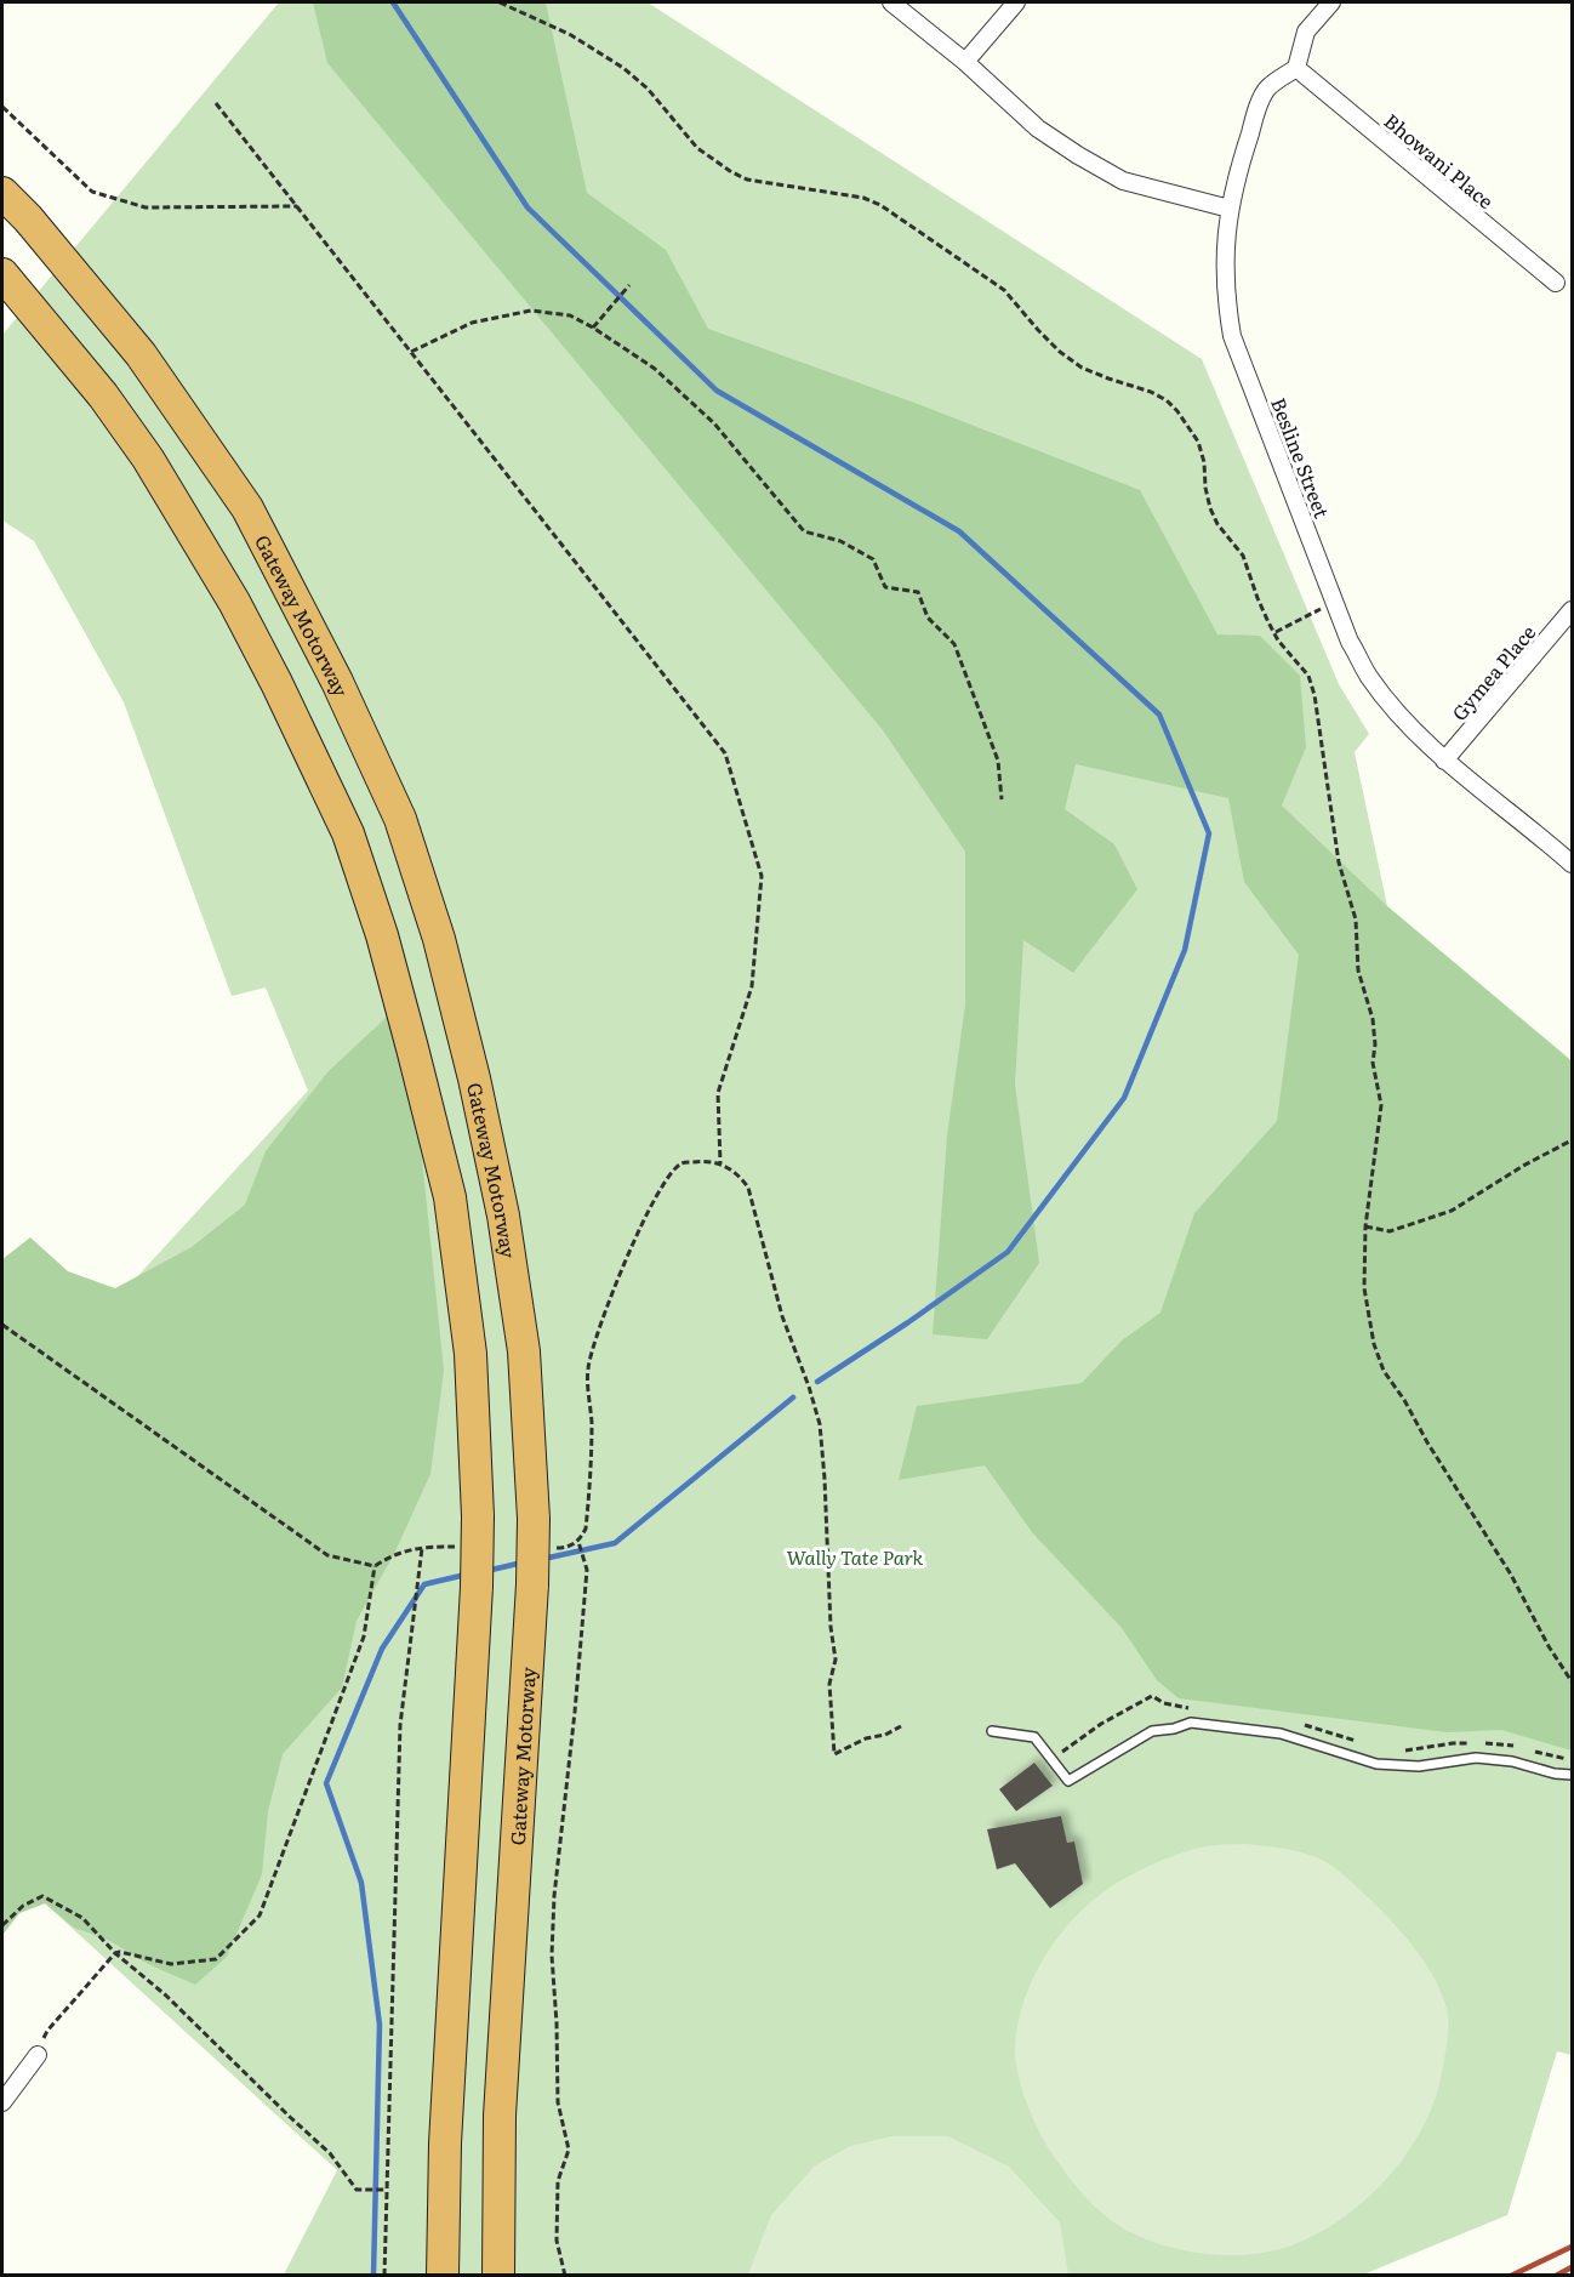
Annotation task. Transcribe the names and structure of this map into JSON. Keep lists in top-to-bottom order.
{
  "streets": {
    "highway": ["Gateway Motorway"],
    "street": ["Bhowani Place", "Besline Street", "Gymea Place"]
  },
  "crossings": [
    ["Bhowani Place", "Besline Street"],
    ["Besline Street", "Gymea Place"]
  ],
  "parks": ["Wally Tate Park"]
}
